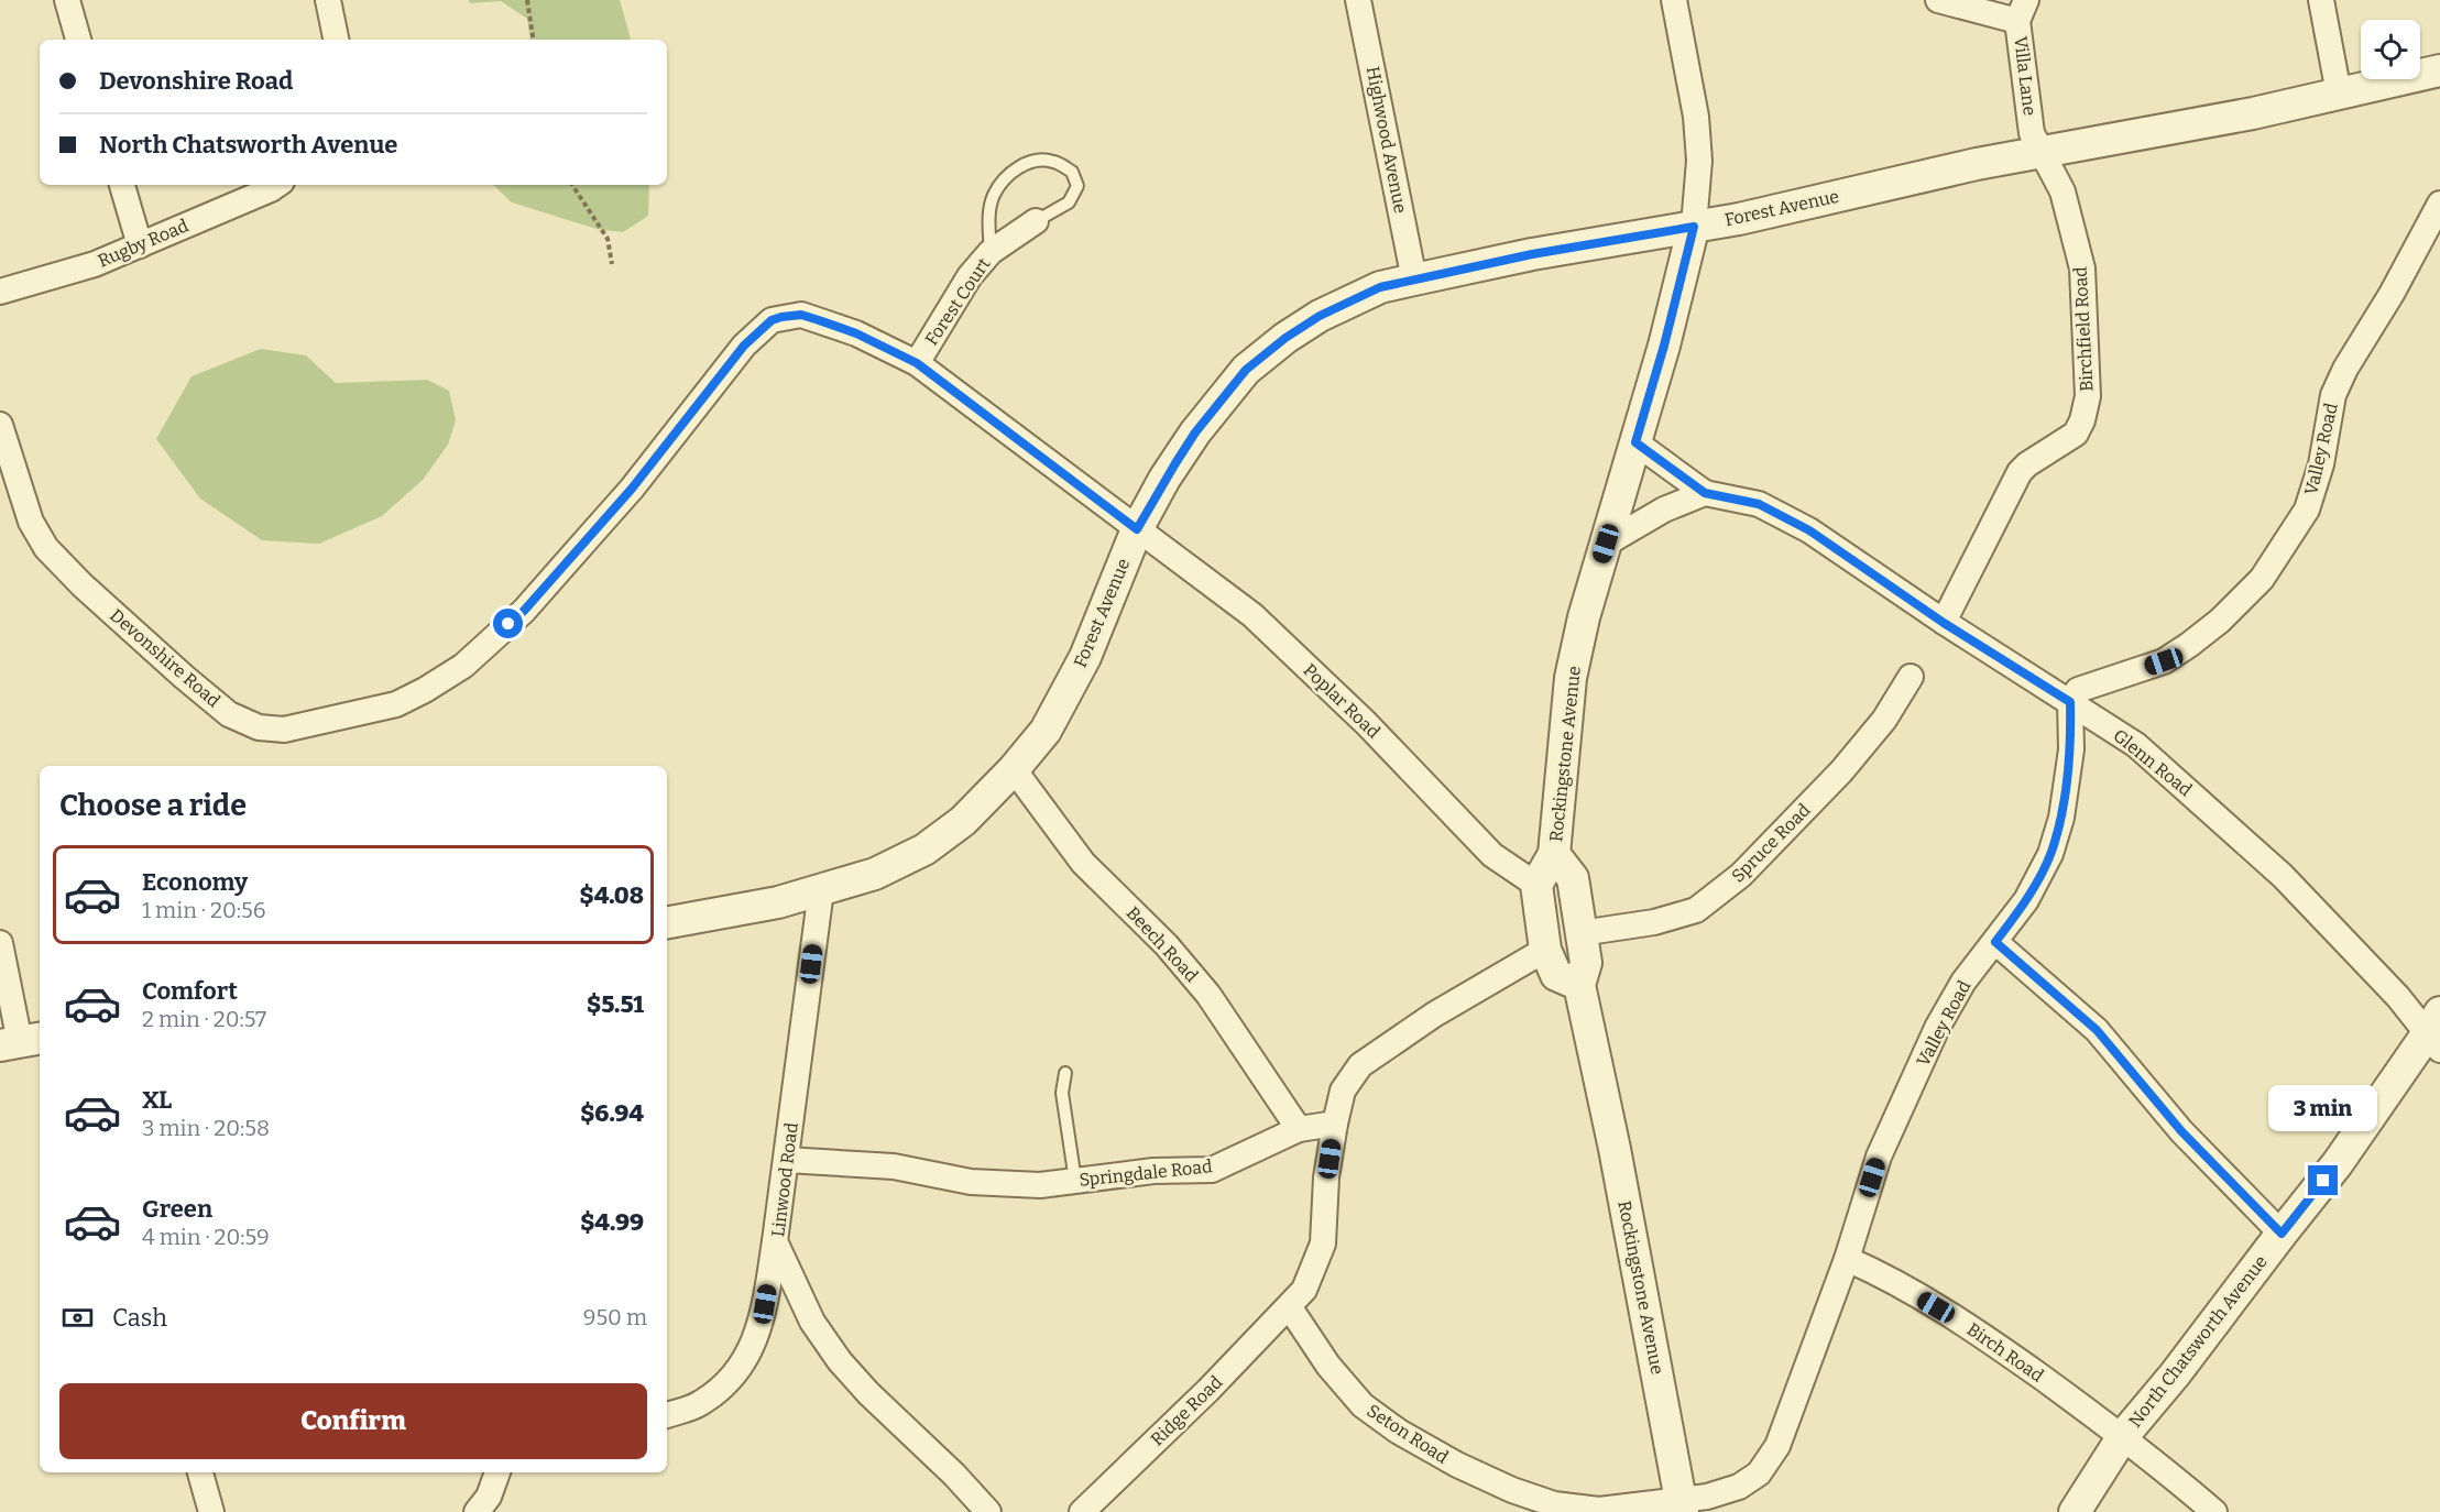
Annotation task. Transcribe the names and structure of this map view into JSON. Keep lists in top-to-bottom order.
{
  "streets": {
    "street": [
      "Villa Lane",
      "Highwood Avenue",
      "Forest Avenue",
      "Rugby Road",
      "Forest Court",
      "Birchfield Road",
      "Valley Road",
      "Devonshire Road",
      "Poplar Road",
      "Rockingstone Avenue",
      "Glenn Road",
      "Spruce Road",
      "Beech Road",
      "Springdale Road",
      "Linwood Road",
      "North Chatsworth Avenue",
      "Birch Road",
      "Ridge Road",
      "Seton Road"
    ]
  },
  "crossings": [
    ["Villa Lane", "Forest Avenue"],
    ["Villa Lane", "Birchfield Road"],
    ["Highwood Avenue", "Forest Avenue"],
    ["Forest Avenue", "Birchfield Road"],
    ["Forest Avenue", "Poplar Road"],
    ["Forest Avenue", "Rockingstone Avenue"],
    ["Forest Avenue", "Beech Road"],
    ["Forest Avenue", "Linwood Road"],
    ["Forest Court", "Poplar Road"],
    ["Birchfield Road", "Glenn Road"],
    ["Valley Road", "Rockingstone Avenue"],
    ["Valley Road", "Glenn Road"],
    ["Valley Road", "Birch Road"],
    ["Valley Road", "Seton Road"],
    ["Devonshire Road", "Poplar Road"],
    ["Poplar Road", "Rockingstone Avenue"],
    ["Rockingstone Avenue", "Glenn Road"],
    ["Rockingstone Avenue", "Spruce Road"],
    ["Rockingstone Avenue", "Seton Road"],
    ["Glenn Road", "North Chatsworth Avenue"],
    ["Beech Road", "Springdale Road"],
    ["Springdale Road", "Linwood Road"],
    ["North Chatsworth Avenue", "Birch Road"],
    ["Ridge Road", "Seton Road"]
  ],
  "page": {
    "banner": ["Devonshire Road", "North Chatsworth Avenue"],
    "heading": "Choose a ride",
    "list": [
      {
        "name": "Economy",
        "note": "1 min · 20:56",
        "value": "$4.08"
      },
      {
        "name": "Comfort",
        "note": "2 min · 20:57",
        "value": "$5.51"
      },
      {
        "name": "XL",
        "note": "3 min · 20:58",
        "value": "$6.94"
      },
      {
        "name": "Green",
        "note": "4 min · 20:59",
        "value": "$4.99"
      }
    ],
    "bubble": "3 min",
    "pay": ["Cash", "950 m"],
    "buttons": "Confirm"
  }
}
